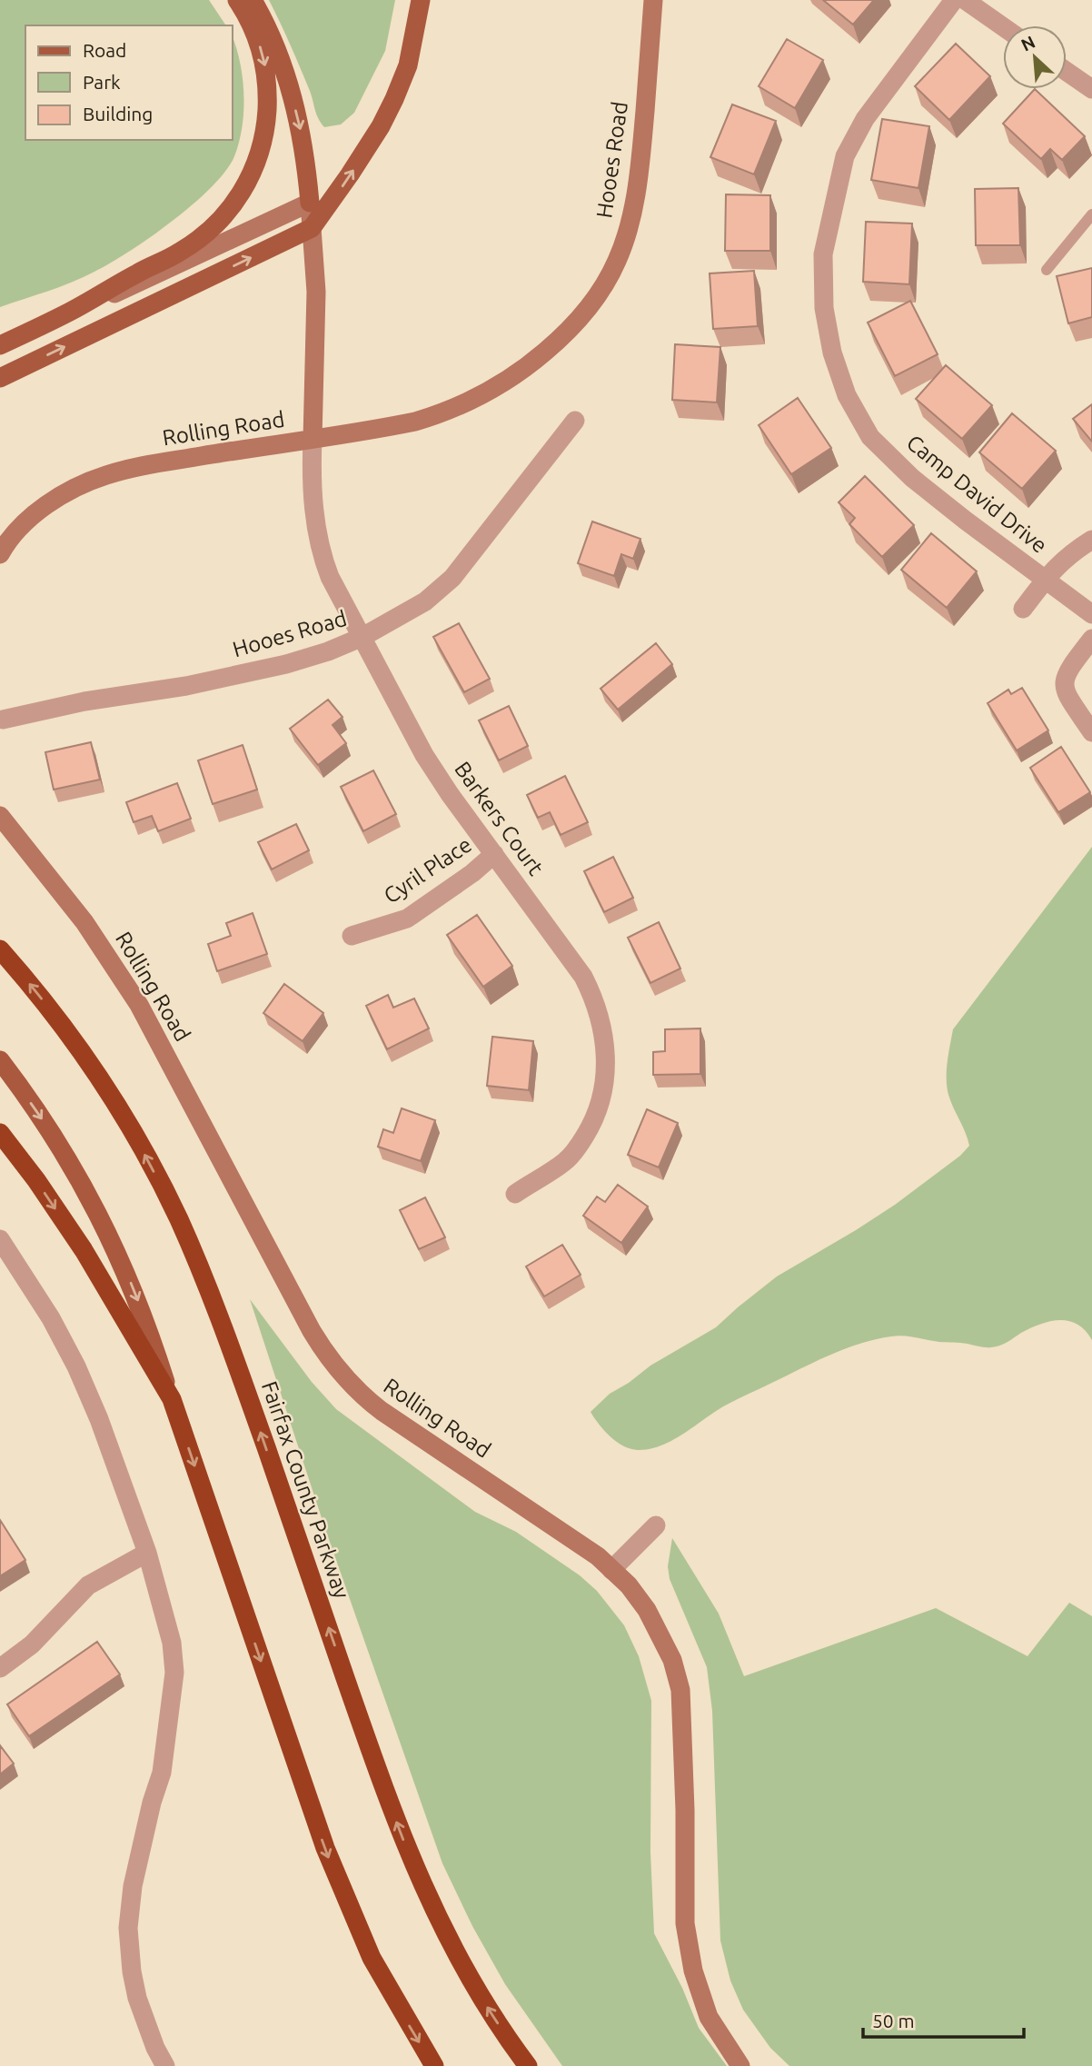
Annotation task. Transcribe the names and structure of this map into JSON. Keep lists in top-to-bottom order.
{
  "streets": {
    "highway": ["Fairfax County Parkway"],
    "street": [
      "Hooes Road",
      "Rolling Road",
      "Camp David Drive",
      "Barkers Court",
      "Cyril Place"
    ]
  },
  "crossings": [
    ["Hooes Road", "Rolling Road"],
    ["Hooes Road", "Barkers Court"],
    ["Rolling Road", "Barkers Court"],
    ["Barkers Court", "Cyril Place"]
  ],
  "legend": ["Road", "Park", "Building"],
  "scale_bar": "50 m",
  "north": "top left"
}
